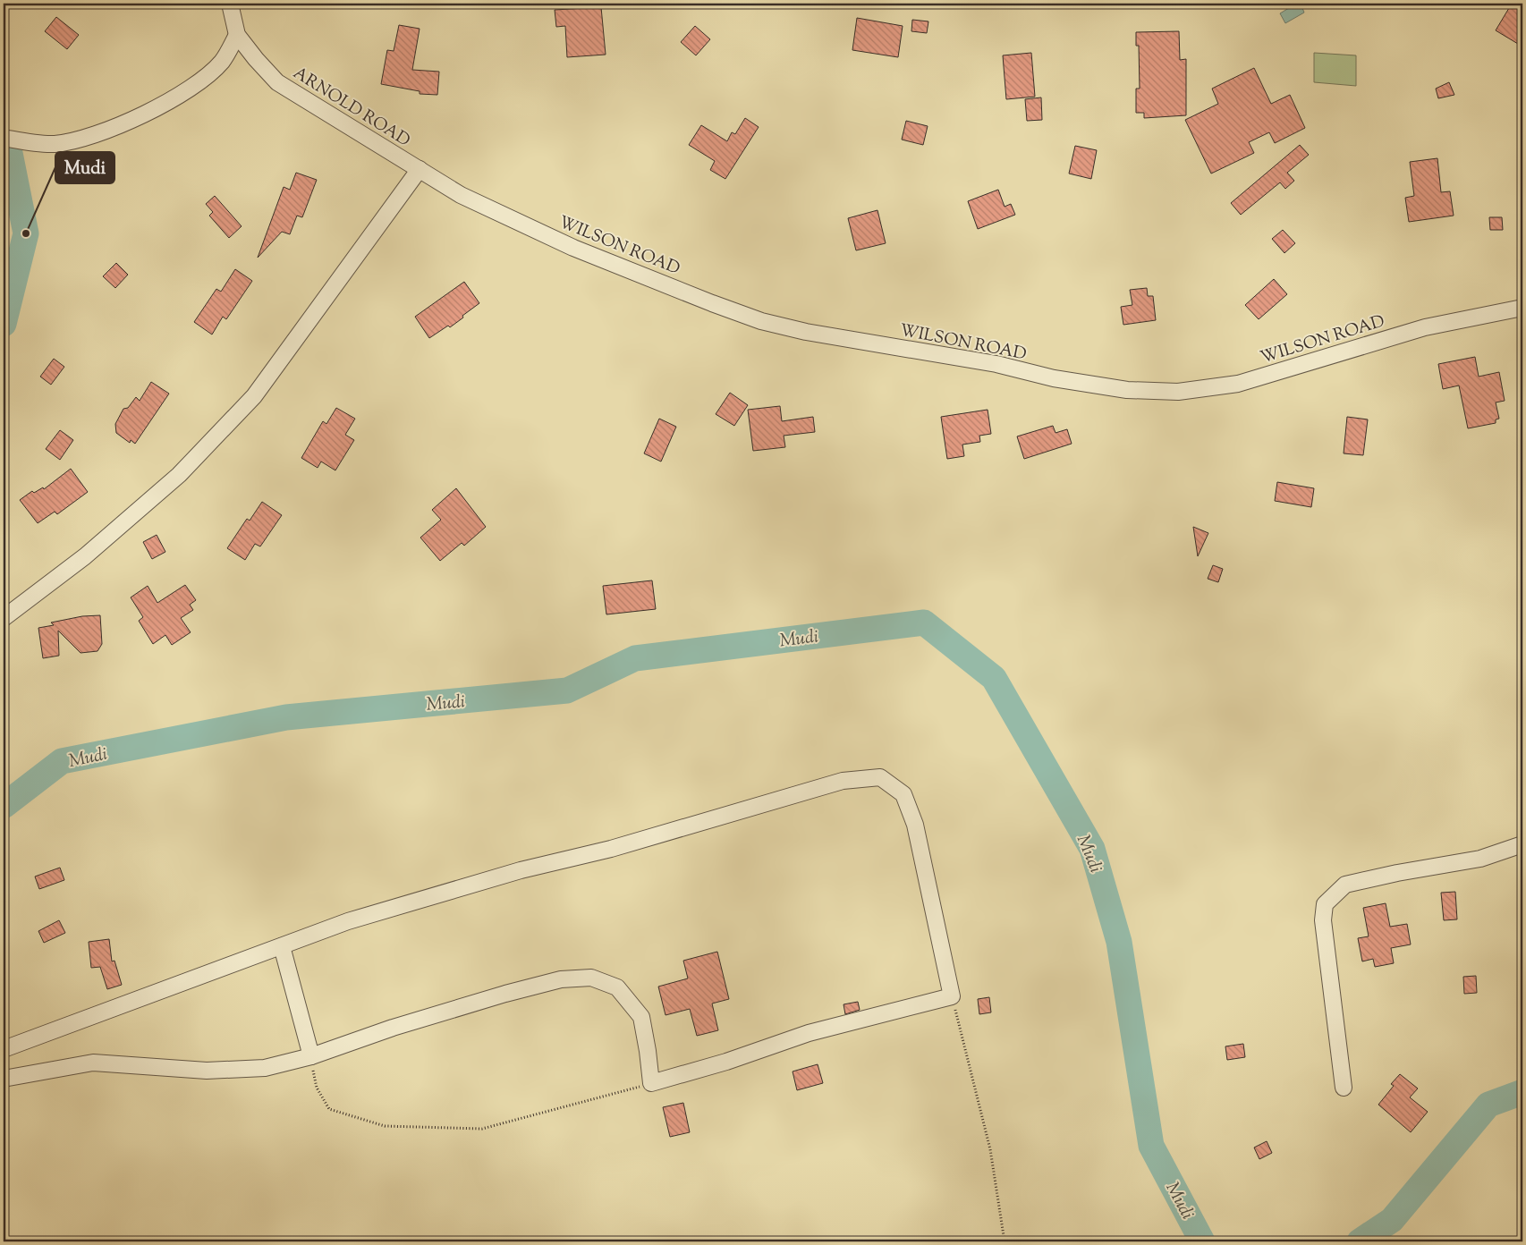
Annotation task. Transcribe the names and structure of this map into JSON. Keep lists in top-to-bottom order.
{
  "streets": {
    "street": ["ARNOLD ROAD", "WILSON ROAD"]
  },
  "crossings": [
    ["ARNOLD ROAD", "WILSON ROAD"]
  ],
  "water": ["Mudi"],
  "places": ["Mudi"]
}
